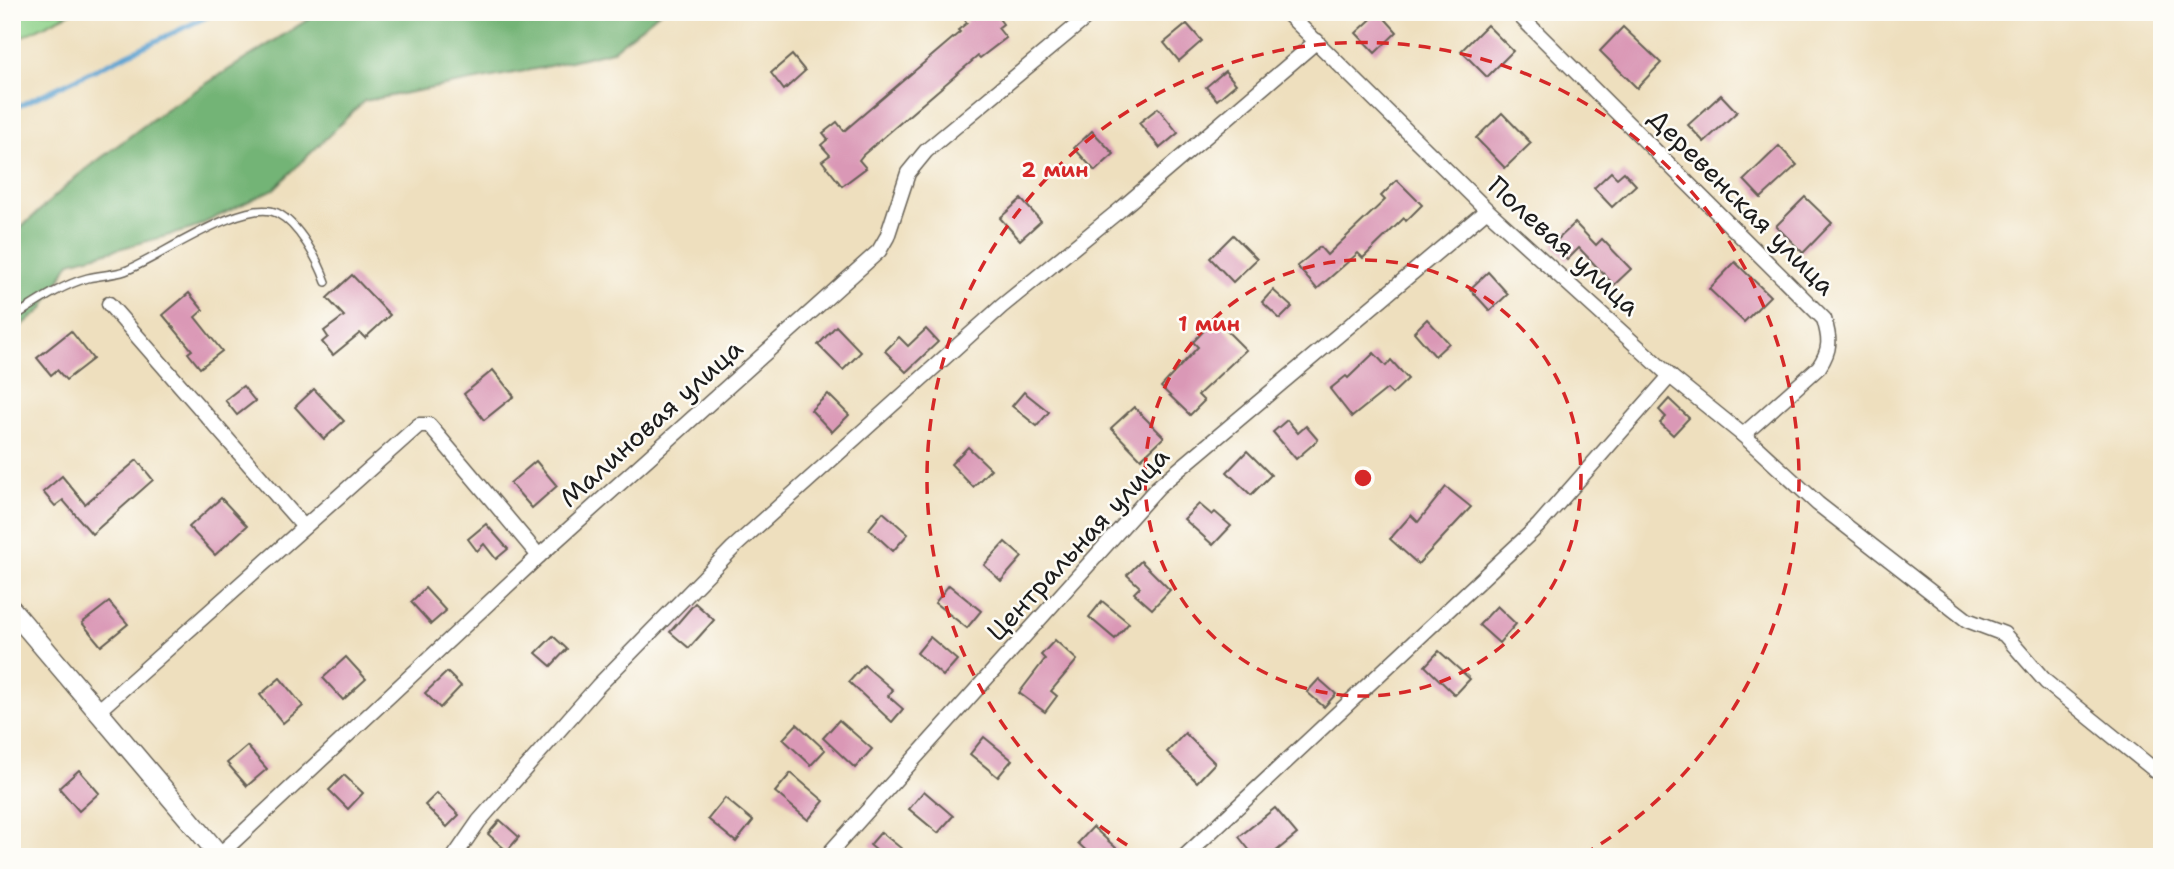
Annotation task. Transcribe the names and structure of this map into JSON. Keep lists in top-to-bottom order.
{
  "streets": {
    "street": [
      "Деревенская улица",
      "Полевая улица",
      "Малиновая улица",
      "Центральная улица"
    ]
  },
  "crossings": [
    ["Деревенская улица", "Полевая улица"],
    ["Полевая улица", "Центральная улица"]
  ],
  "rings": ["2 мин", "1 мин"]
}
